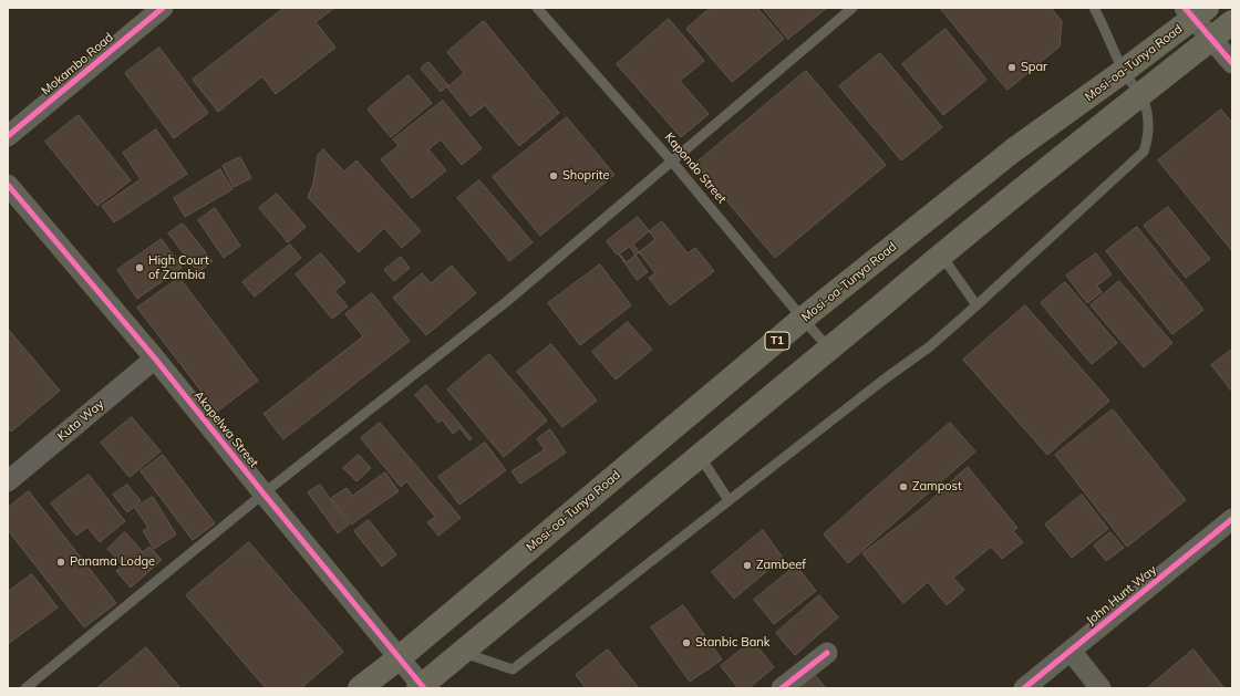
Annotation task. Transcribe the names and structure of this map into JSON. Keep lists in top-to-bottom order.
{
  "streets": {
    "highway": ["Mosi-oa-Tunya Road", "T1"],
    "street": [
      "Mokambo Road",
      "Kuta Way",
      "Akapelwa Street",
      "John Hunt Way"
    ],
    "lane": ["Kapondo Street"]
  },
  "crossings": [
    ["Mosi-oa-Tunya Road", "Kapondo Street"],
    ["Mosi-oa-Tunya Road", "Akapelwa Street"],
    ["Kuta Way", "Akapelwa Street"]
  ],
  "places": [
    "Spar",
    "Shoprite",
    "High Court of Zambia",
    "Zampost",
    "Panama Lodge",
    "Zambeef",
    "Stanbic Bank"
  ]
}
